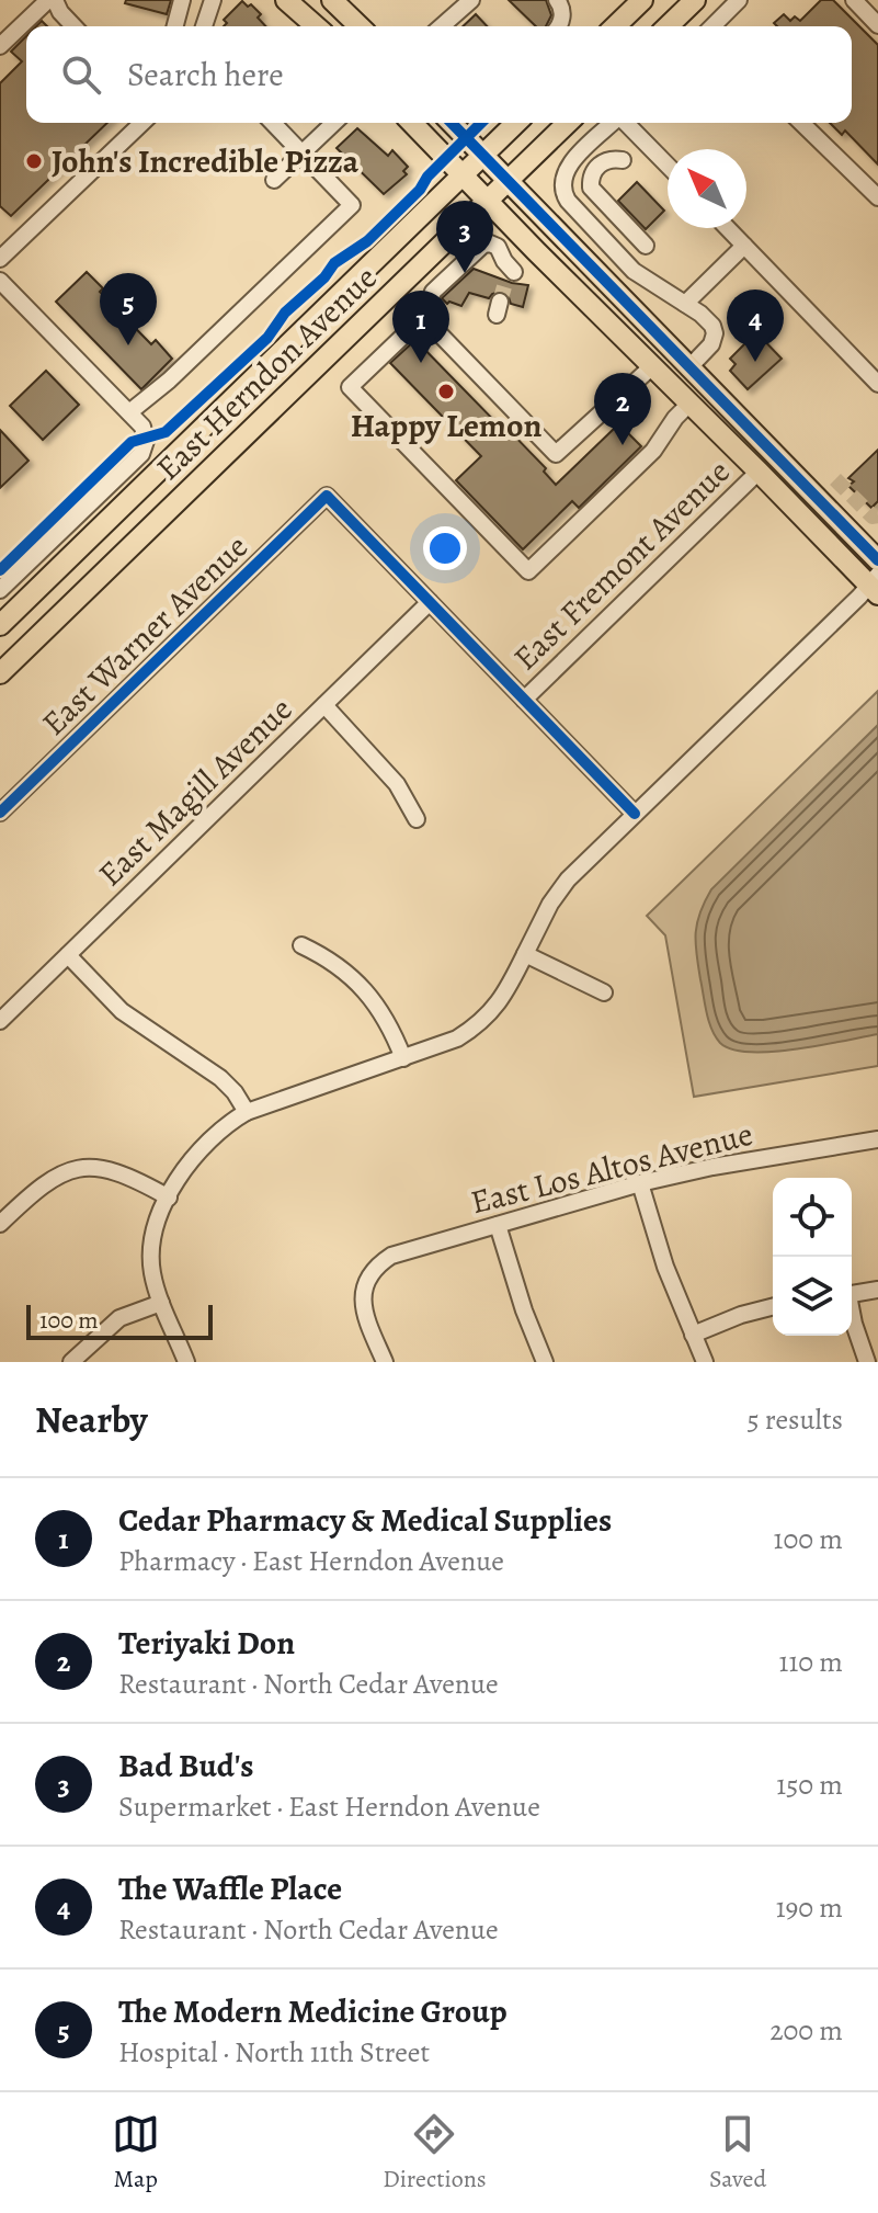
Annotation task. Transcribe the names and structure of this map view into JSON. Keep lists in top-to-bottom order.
{
  "streets": {
    "main road": ["East Herndon Avenue"],
    "street": [
      "East Fremont Avenue",
      "East Warner Avenue",
      "East Magill Avenue",
      "East Los Altos Avenue"
    ]
  },
  "crossings": [
    ["East Warner Avenue", "East Magill Avenue"]
  ],
  "places": ["John's Incredible Pizza", "Happy Lemon"],
  "scale_bar": "100 m",
  "north": "top left",
  "page": {
    "search": "Search here",
    "pins": [
      "3",
      "5",
      "4",
      "1",
      "2"
    ],
    "scale": "100 m",
    "heading": ["Nearby", "5 results"],
    "list": [
      {
        "mark": "1",
        "name": "Cedar Pharmacy & Medical Supplies",
        "note": "Pharmacy · East Herndon Avenue",
        "value": "100 m"
      },
      {
        "mark": "2",
        "name": "Teriyaki Don",
        "note": "Restaurant · North Cedar Avenue",
        "value": "110 m"
      },
      {
        "mark": "3",
        "name": "Bad Bud's",
        "note": "Supermarket · East Herndon Avenue",
        "value": "150 m"
      },
      {
        "mark": "4",
        "name": "The Waffle Place",
        "note": "Restaurant · North Cedar Avenue",
        "value": "190 m"
      },
      {
        "mark": "5",
        "name": "The Modern Medicine Group",
        "note": "Hospital · North 11th Street",
        "value": "200 m"
      }
    ],
    "nav": ["Map", "Directions", "Saved"]
  }
}
